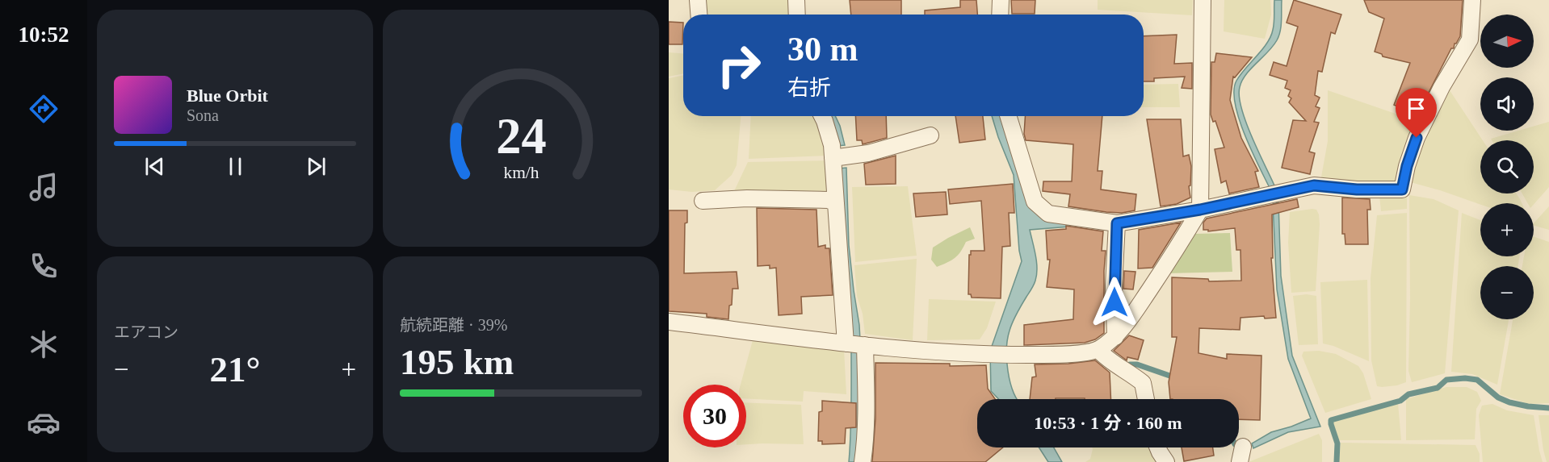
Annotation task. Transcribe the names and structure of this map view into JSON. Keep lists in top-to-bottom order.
{
  "north": "right",
  "page": {
    "tabs": "10:52",
    "map_buttons": ["+", "−"],
    "turn": ["30 m", "右折"],
    "song": ["Blue Orbit", "Sona"],
    "tile": [
      "エアコン",
      ["航続距離 · 39%", "195 km"]
    ],
    "heat": ["−", "21°", "+"],
    "limit": "30",
    "trip": "10:53 · 1 分 · 160 m",
    "gauge": ["24", "km/h"]
  }
}
